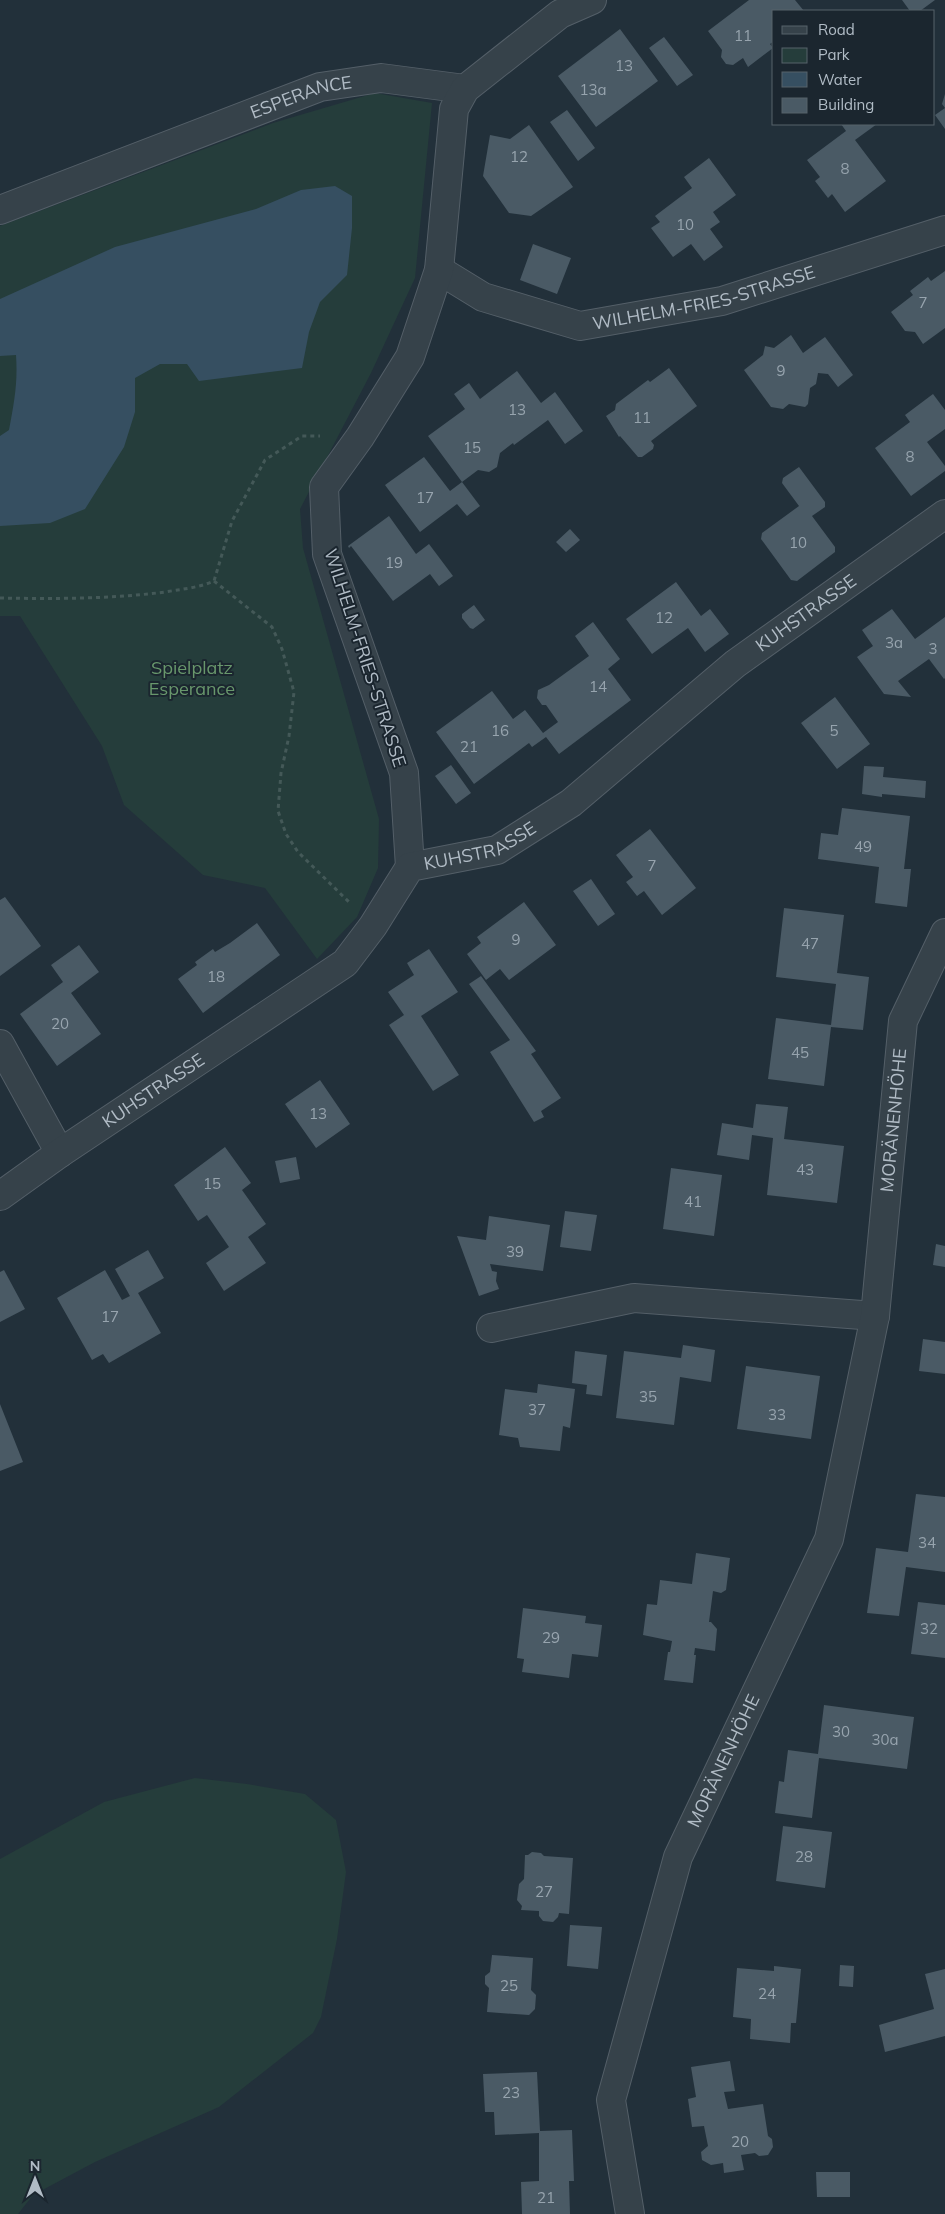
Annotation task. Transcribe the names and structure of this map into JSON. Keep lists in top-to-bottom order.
{
  "streets": {
    "street": [
      "ESPERANCE",
      "WILHELM-FRIES-STRASSE",
      "KUHSTRASSE",
      "MORÄNENHÖHE"
    ]
  },
  "crossings": [
    ["ESPERANCE", "WILHELM-FRIES-STRASSE"],
    ["WILHELM-FRIES-STRASSE", "KUHSTRASSE"]
  ],
  "parks": ["Spielplatz Esperance"],
  "house_numbers": [
    "11",
    "13",
    "13a",
    "12",
    "8",
    "10",
    "7",
    "9",
    "13",
    "11",
    "15",
    "8",
    "17",
    "10",
    "19",
    "12",
    "3a",
    "3",
    "14",
    "16",
    "5",
    "21",
    "49",
    "7",
    "9",
    "47",
    "18",
    "20",
    "45",
    "13",
    "43",
    "15",
    "41",
    "39",
    "17",
    "35",
    "37",
    "33",
    "34",
    "32",
    "29",
    "30",
    "30a",
    "28",
    "27",
    "25",
    "24",
    "23",
    "20",
    "21"
  ],
  "legend": [
    "Road",
    "Park",
    "Water",
    "Building"
  ],
  "north": "top"
}
